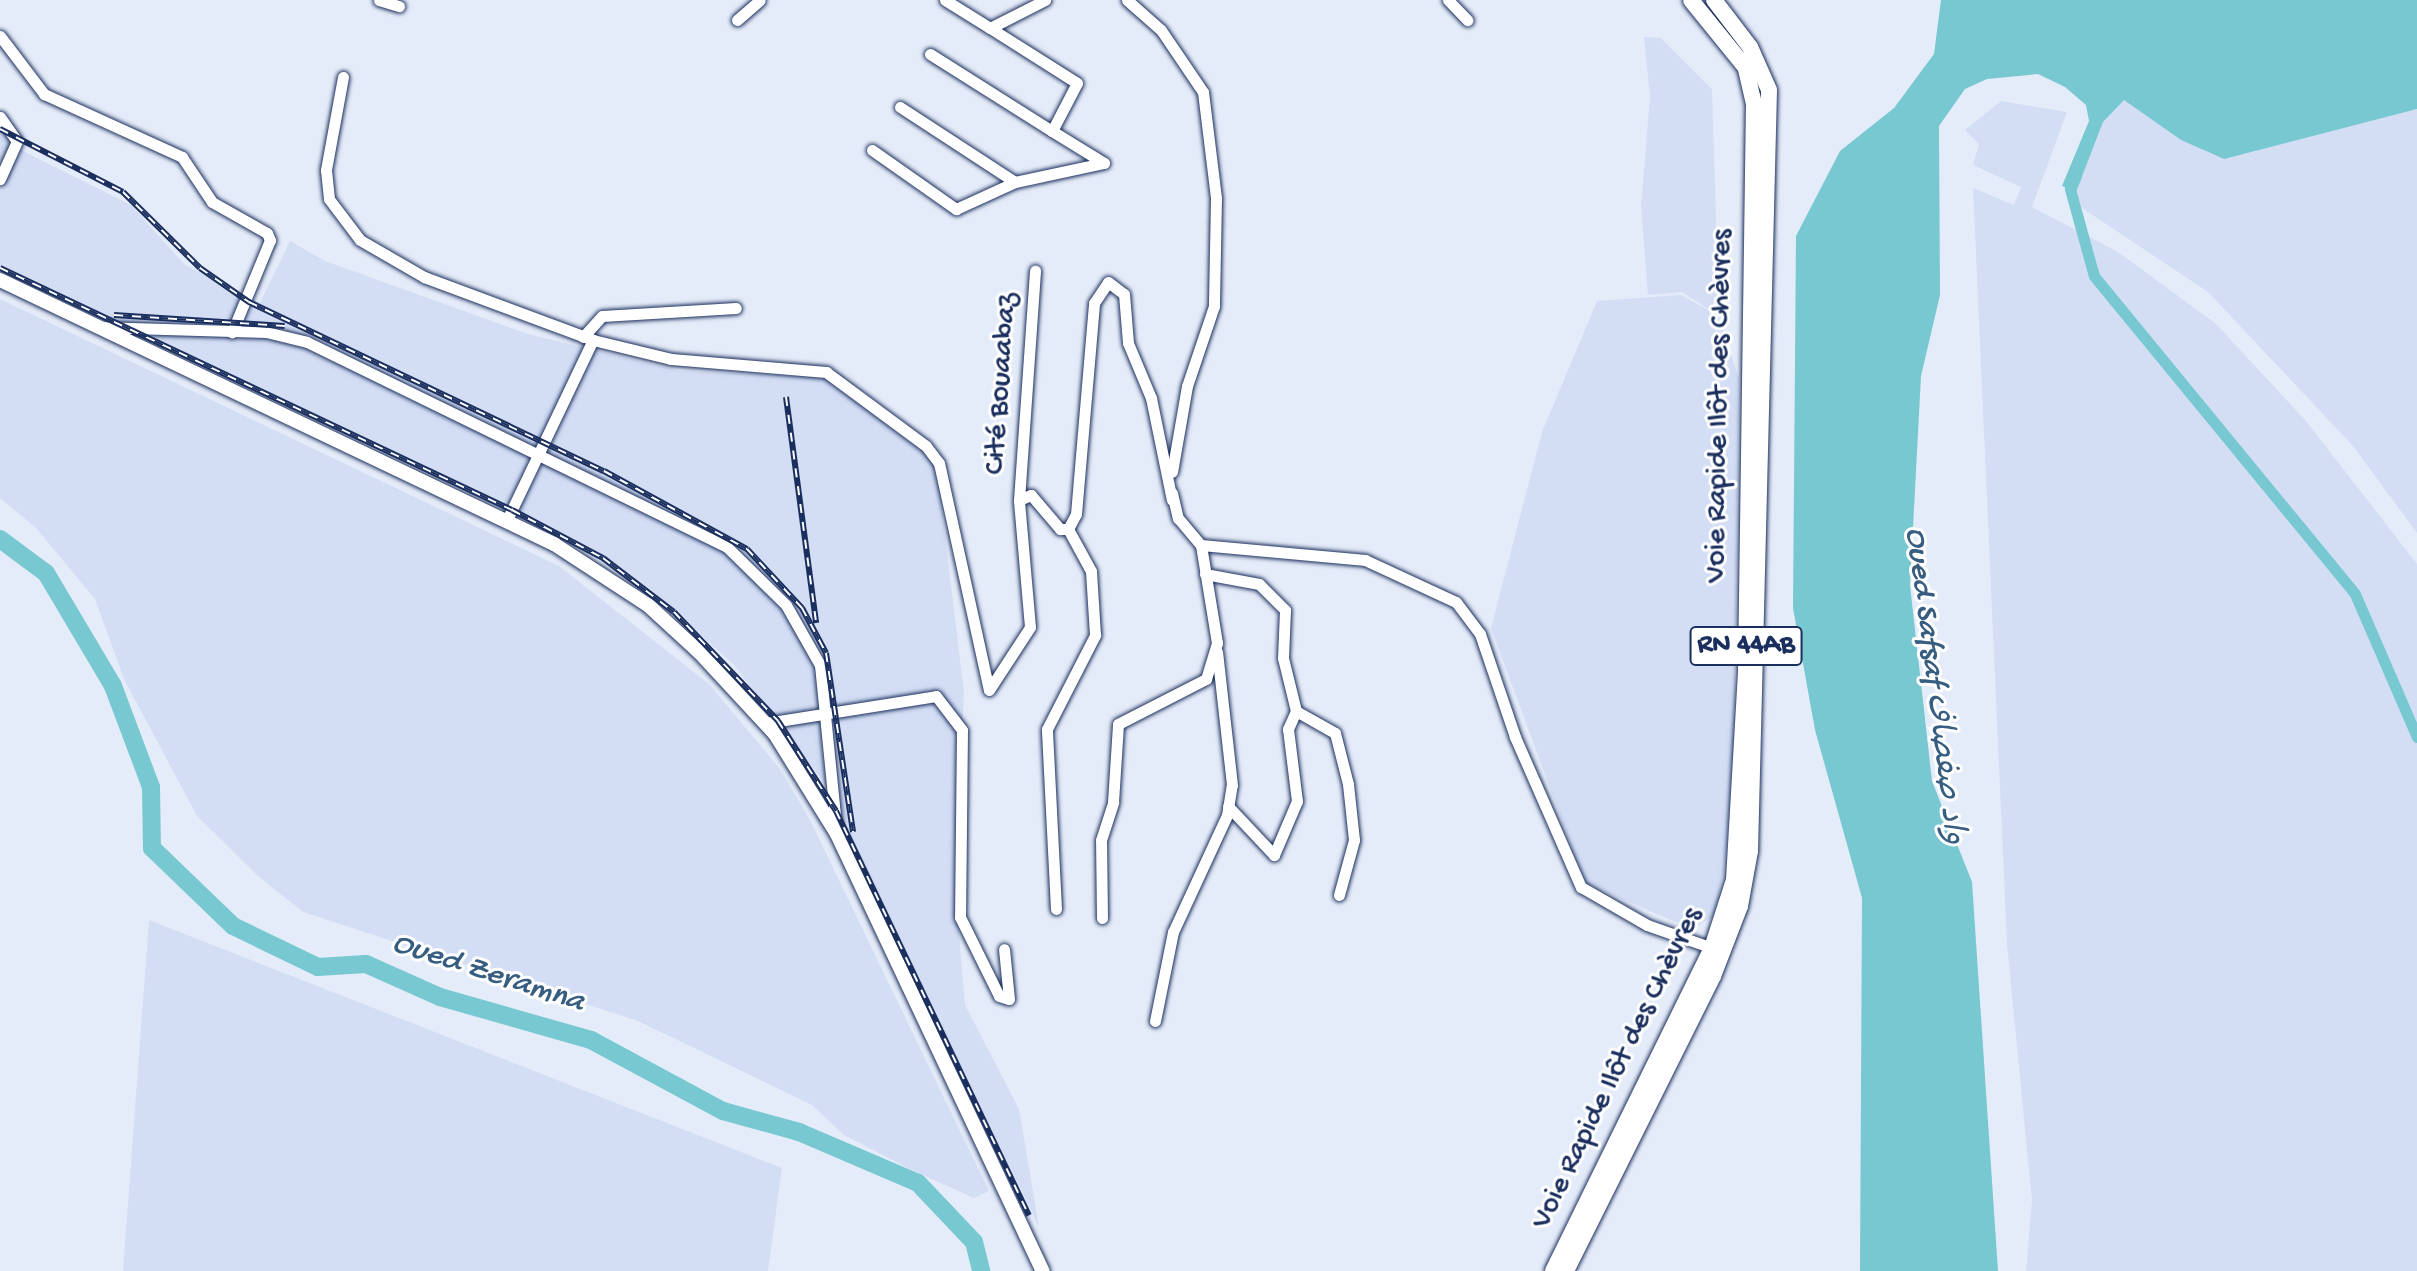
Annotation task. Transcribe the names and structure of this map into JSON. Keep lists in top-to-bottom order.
{
  "streets": {
    "highway": ["Voie Rapide Ilôt des Chèvres", "RN 44AB"],
    "street": ["Cité Bouaabaz"]
  },
  "water": ["Oued Safsaf واد صفصاف", "Oued Zeramna"]
}
